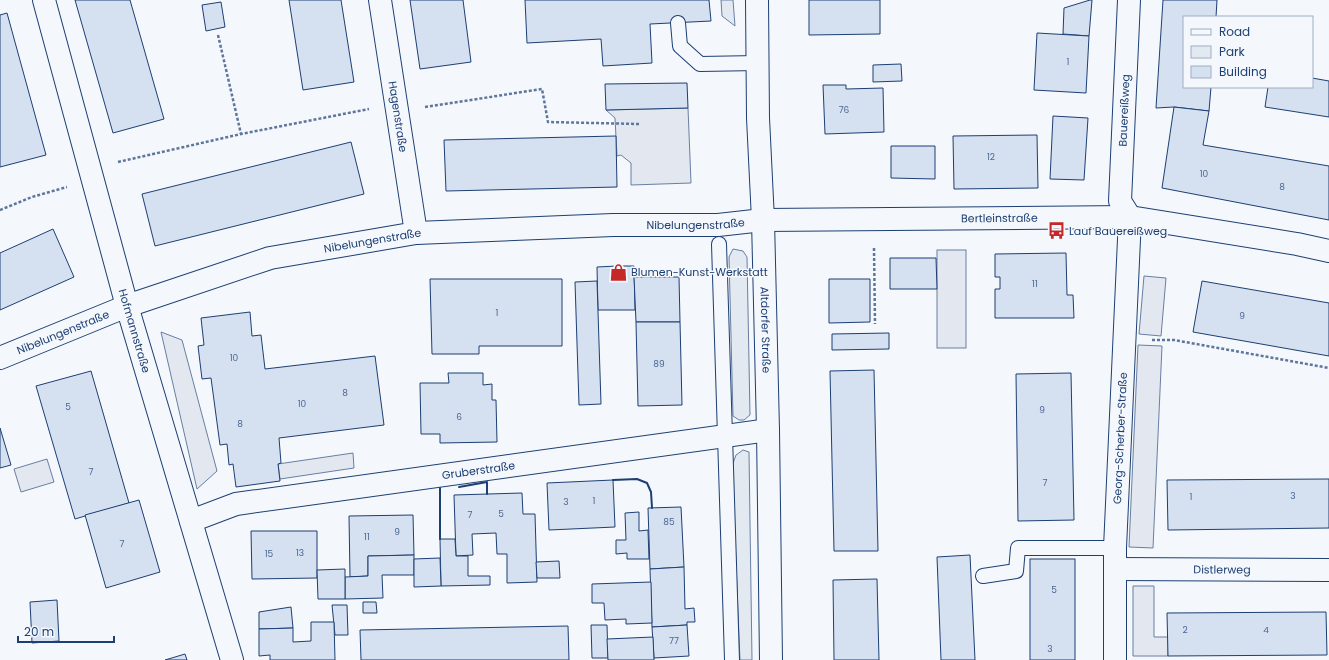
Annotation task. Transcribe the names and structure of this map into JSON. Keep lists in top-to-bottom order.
{
  "streets": {
    "street": [
      "Bauereißweg",
      "Hagenstraße",
      "Bertleinstraße",
      "Nibelungenstraße",
      "Altdorfer Straße",
      "Hofmannstraße",
      "Georg-Scherber-Straße",
      "Gruberstraße",
      "Distlerweg"
    ]
  },
  "crossings": [
    ["Bauereißweg", "Bertleinstraße"],
    ["Bauereißweg", "Georg-Scherber-Straße"],
    ["Hagenstraße", "Nibelungenstraße"],
    ["Bertleinstraße", "Nibelungenstraße"],
    ["Bertleinstraße", "Altdorfer Straße"],
    ["Bertleinstraße", "Georg-Scherber-Straße"],
    ["Nibelungenstraße", "Altdorfer Straße"],
    ["Nibelungenstraße", "Hofmannstraße"],
    ["Altdorfer Straße", "Gruberstraße"],
    ["Hofmannstraße", "Gruberstraße"],
    ["Georg-Scherber-Straße", "Distlerweg"]
  ],
  "places": {
    "bus stop": ["Lauf Bauereißweg"],
    "shop": ["Blumen-Kunst-Werkstatt"]
  },
  "house_numbers": [
    "1",
    "76",
    "12",
    "10",
    "8",
    "11",
    "1",
    "9",
    "10",
    "89",
    "8",
    "10",
    "5",
    "9",
    "6",
    "8",
    "7",
    "7",
    "3",
    "1",
    "1",
    "3",
    "5",
    "7",
    "85",
    "9",
    "11",
    "7",
    "13",
    "15",
    "5",
    "2",
    "4",
    "77",
    "3"
  ],
  "legend": ["Road", "Park", "Building"],
  "scale_bar": "20 m"
}
